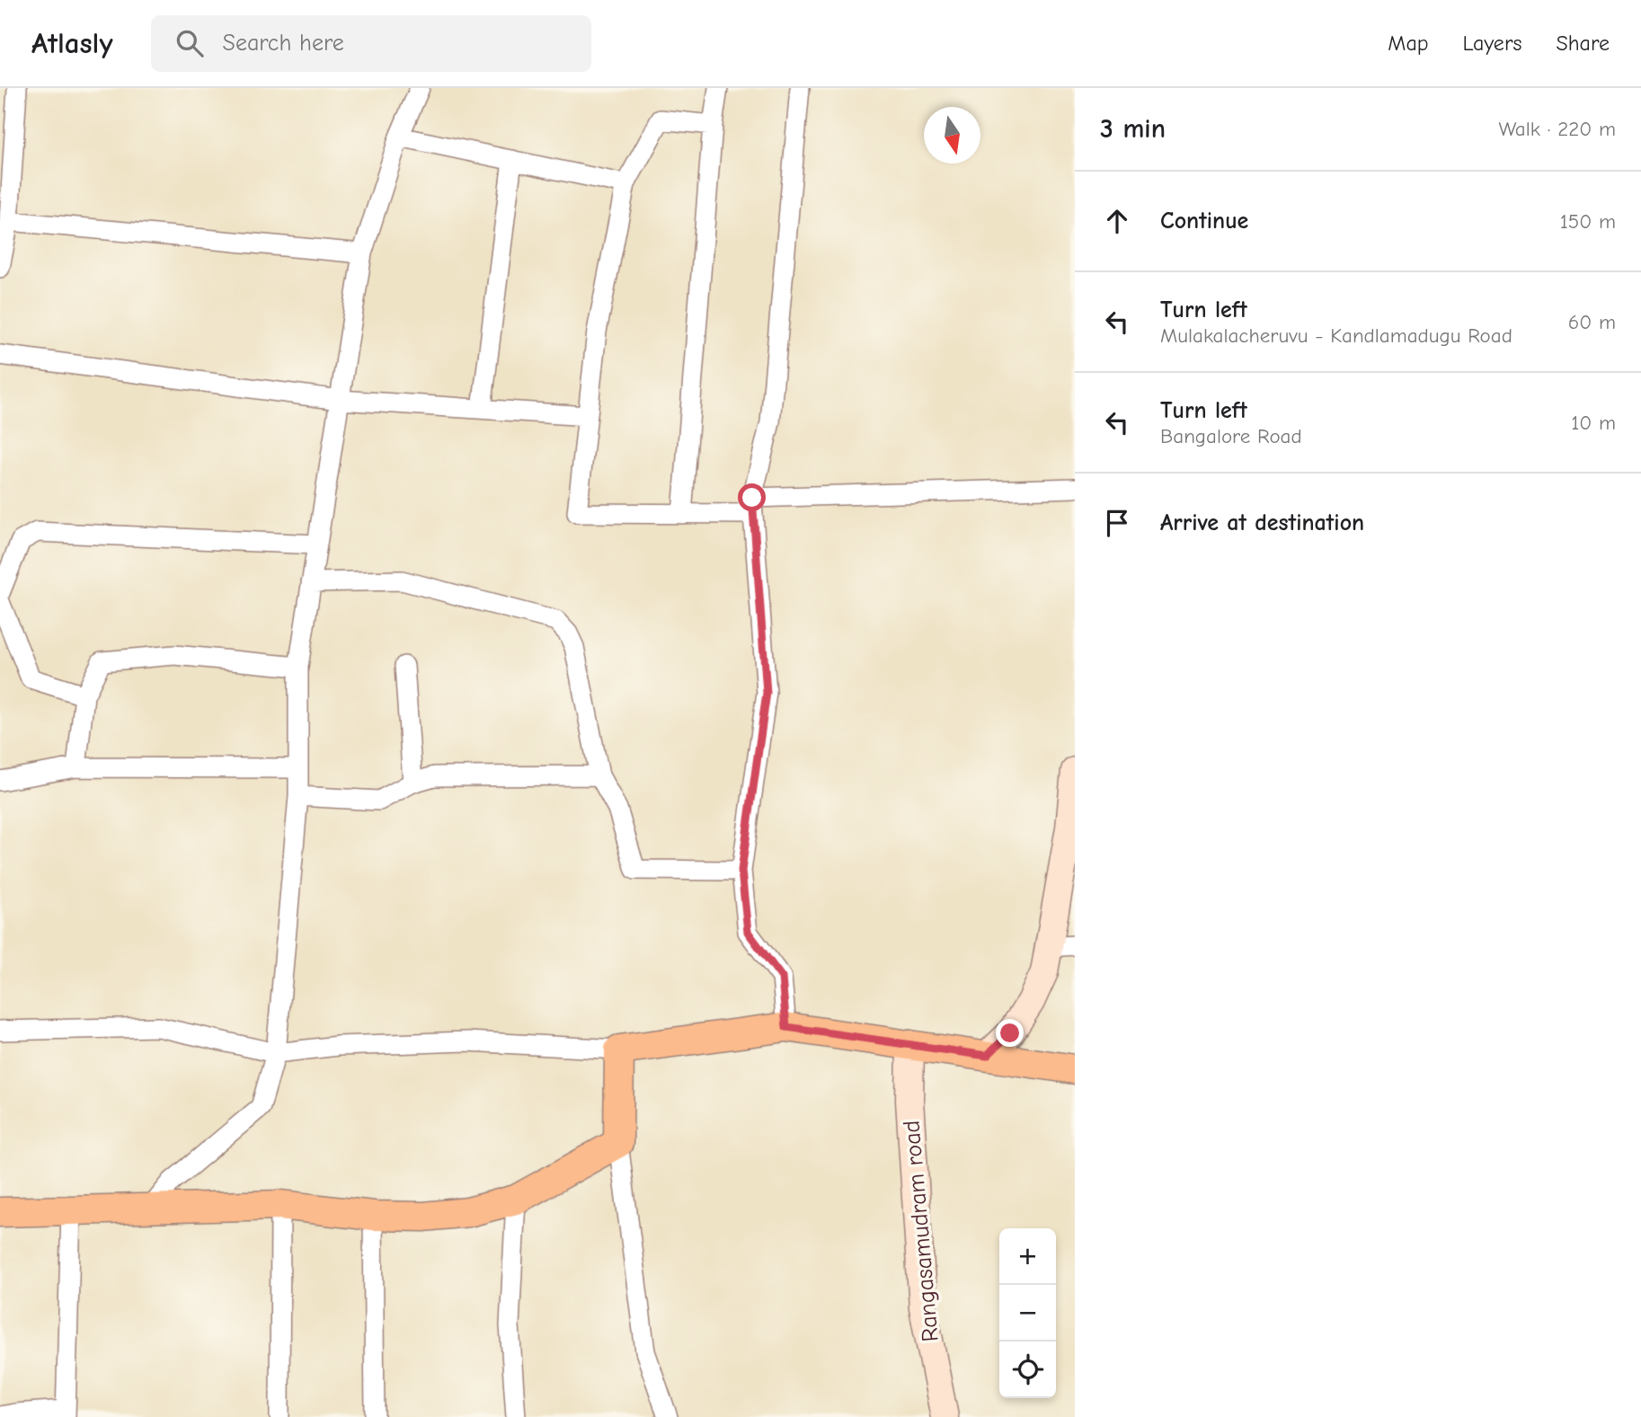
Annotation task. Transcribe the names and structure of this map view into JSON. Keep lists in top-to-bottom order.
{
  "streets": {
    "main road": ["Rangasamudram road"]
  },
  "north": "bottom",
  "page": {
    "header": "Atlasly",
    "search": "Search here",
    "nav": ["Map", "Layers", "Share"],
    "heading": ["3 min", "Walk · 220 m"],
    "list": [
      ["Continue", "150 m"],
      ["Turn left", "Mulakalacheruvu - Kandlamadugu Road", "60 m"],
      ["Turn left", "Bangalore Road", "10 m"],
      "Arrive at destination"
    ],
    "map_buttons": ["+", "−"]
  }
}
